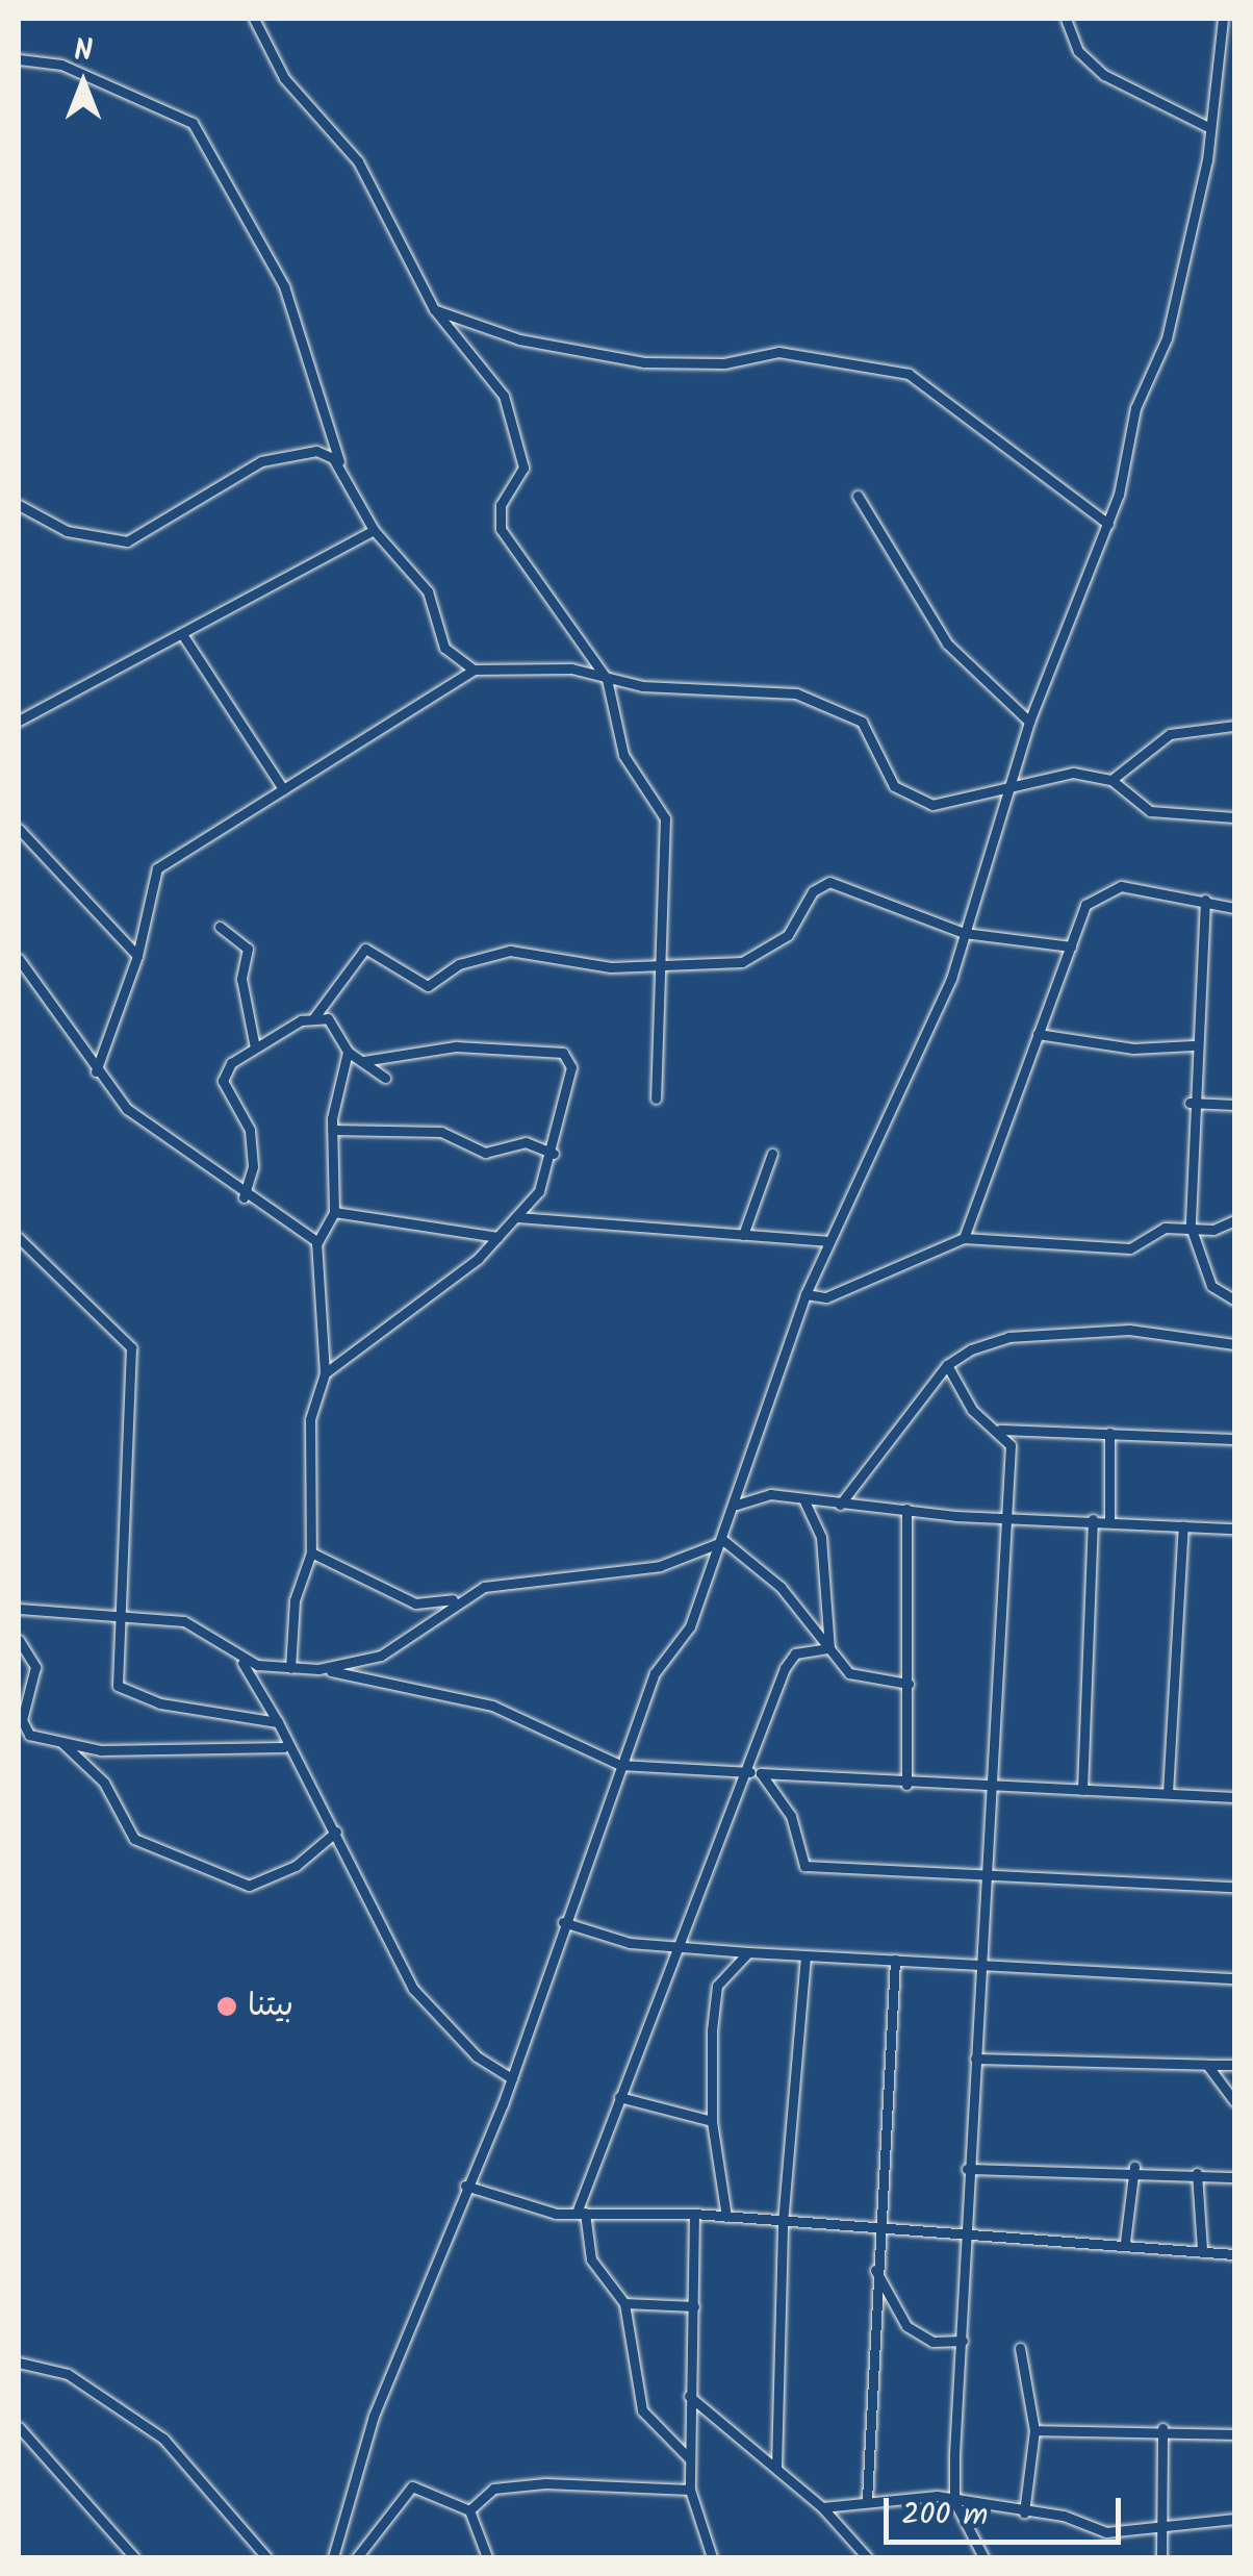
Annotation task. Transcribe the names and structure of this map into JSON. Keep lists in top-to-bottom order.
{
  "places": ["بيتنا"],
  "scale_bar": "200 m",
  "north": "top"
}
